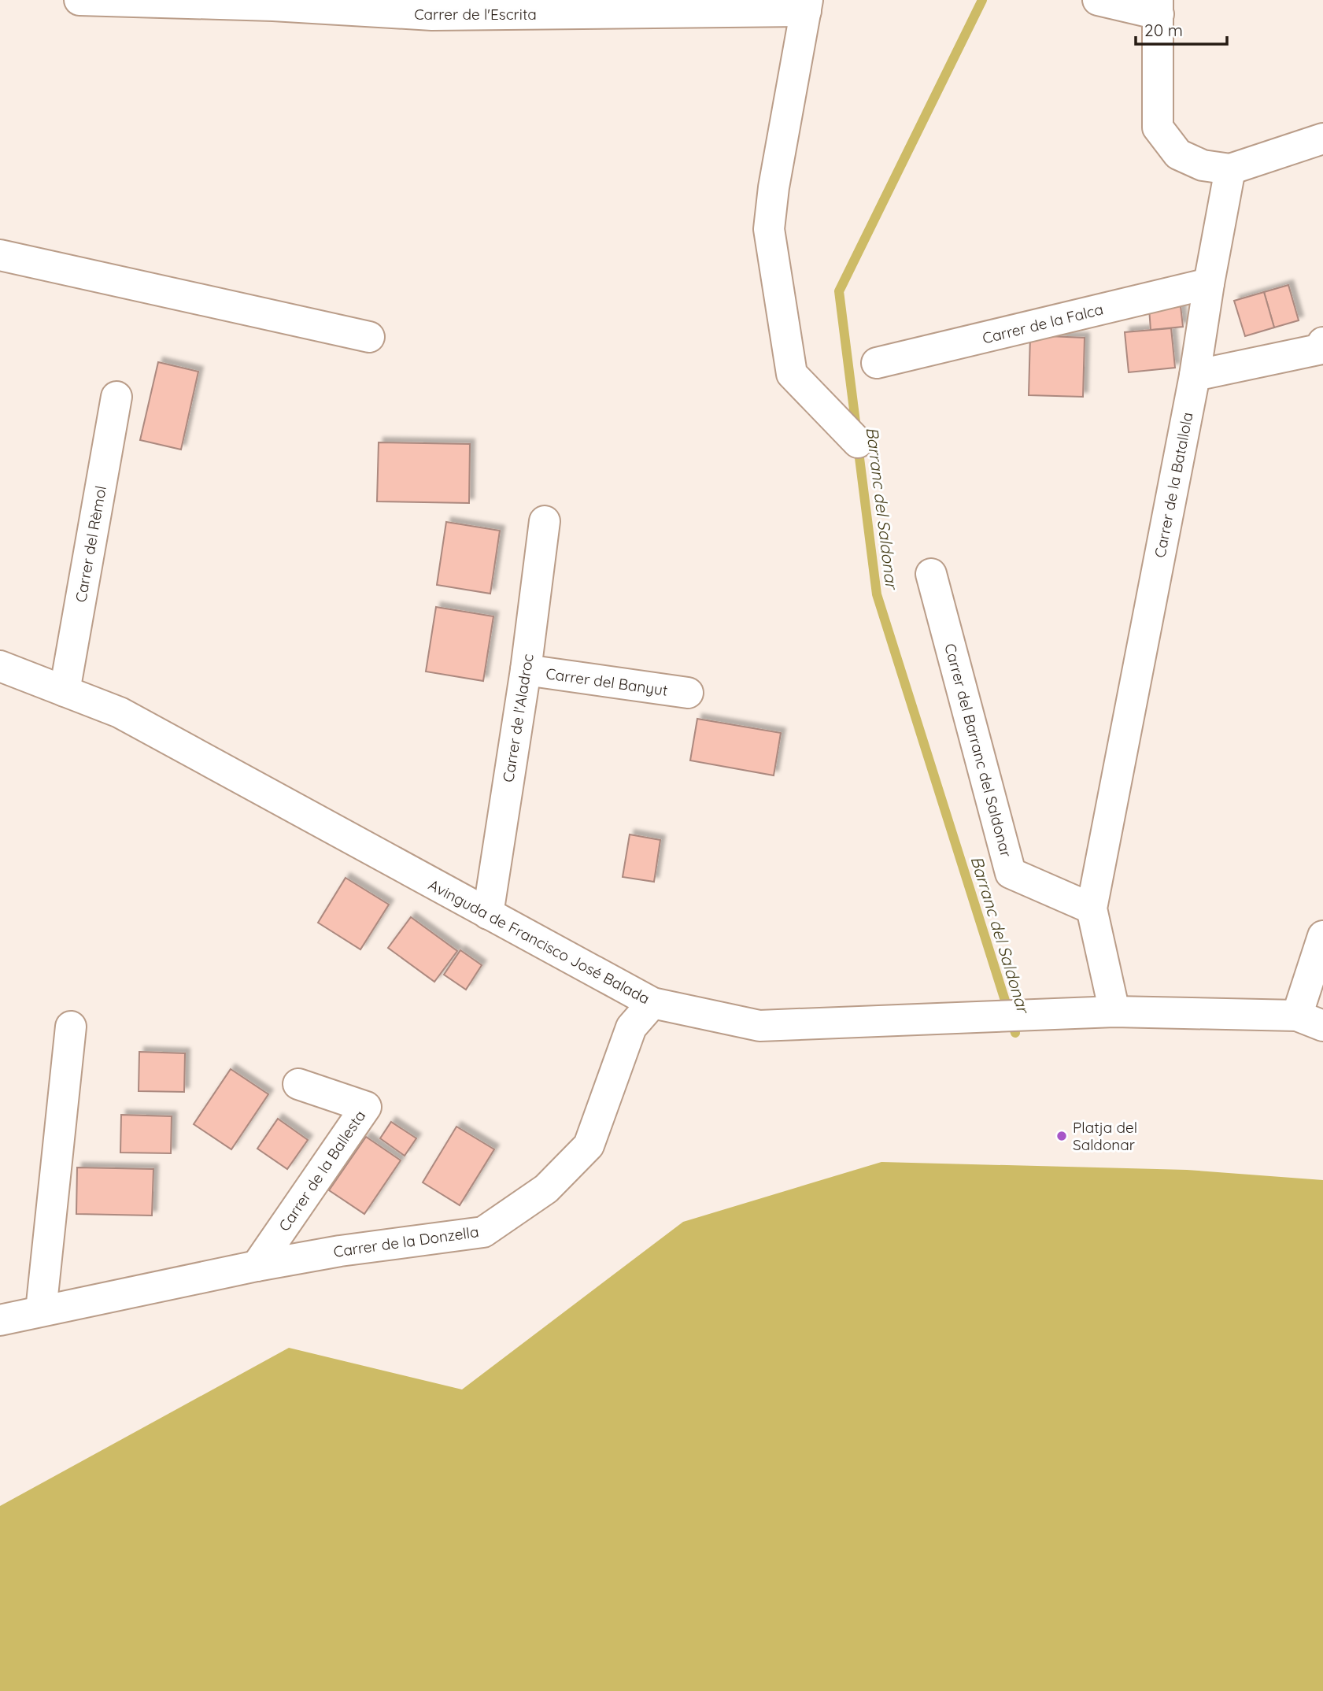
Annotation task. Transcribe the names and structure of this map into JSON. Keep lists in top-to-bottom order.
{
  "streets": {
    "street": [
      "Carrer de l'Escrita",
      "Carrer de la Falca",
      "Carrer de la Batallola",
      "Carrer del Rèmol",
      "Carrer del Banyut",
      "Carrer de l'Aladroc",
      "Carrer del Barranc del Saldonar",
      "Avinguda de Francisco José Balada",
      "Carrer de la Ballesta",
      "Carrer de la Donzella"
    ]
  },
  "crossings": [
    ["Carrer de la Falca", "Carrer de la Batallola"],
    ["Carrer de la Batallola", "Carrer del Barranc del Saldonar"],
    ["Carrer de la Batallola", "Avinguda de Francisco José Balada"],
    ["Carrer del Rèmol", "Avinguda de Francisco José Balada"],
    ["Carrer del Banyut", "Carrer de l'Aladroc"],
    ["Carrer de l'Aladroc", "Avinguda de Francisco José Balada"],
    ["Avinguda de Francisco José Balada", "Carrer de la Donzella"],
    ["Carrer de la Ballesta", "Carrer de la Donzella"]
  ],
  "water": ["Barranc del Saldonar"],
  "places": ["Platja del Saldonar"],
  "scale_bar": "20 m"
}
